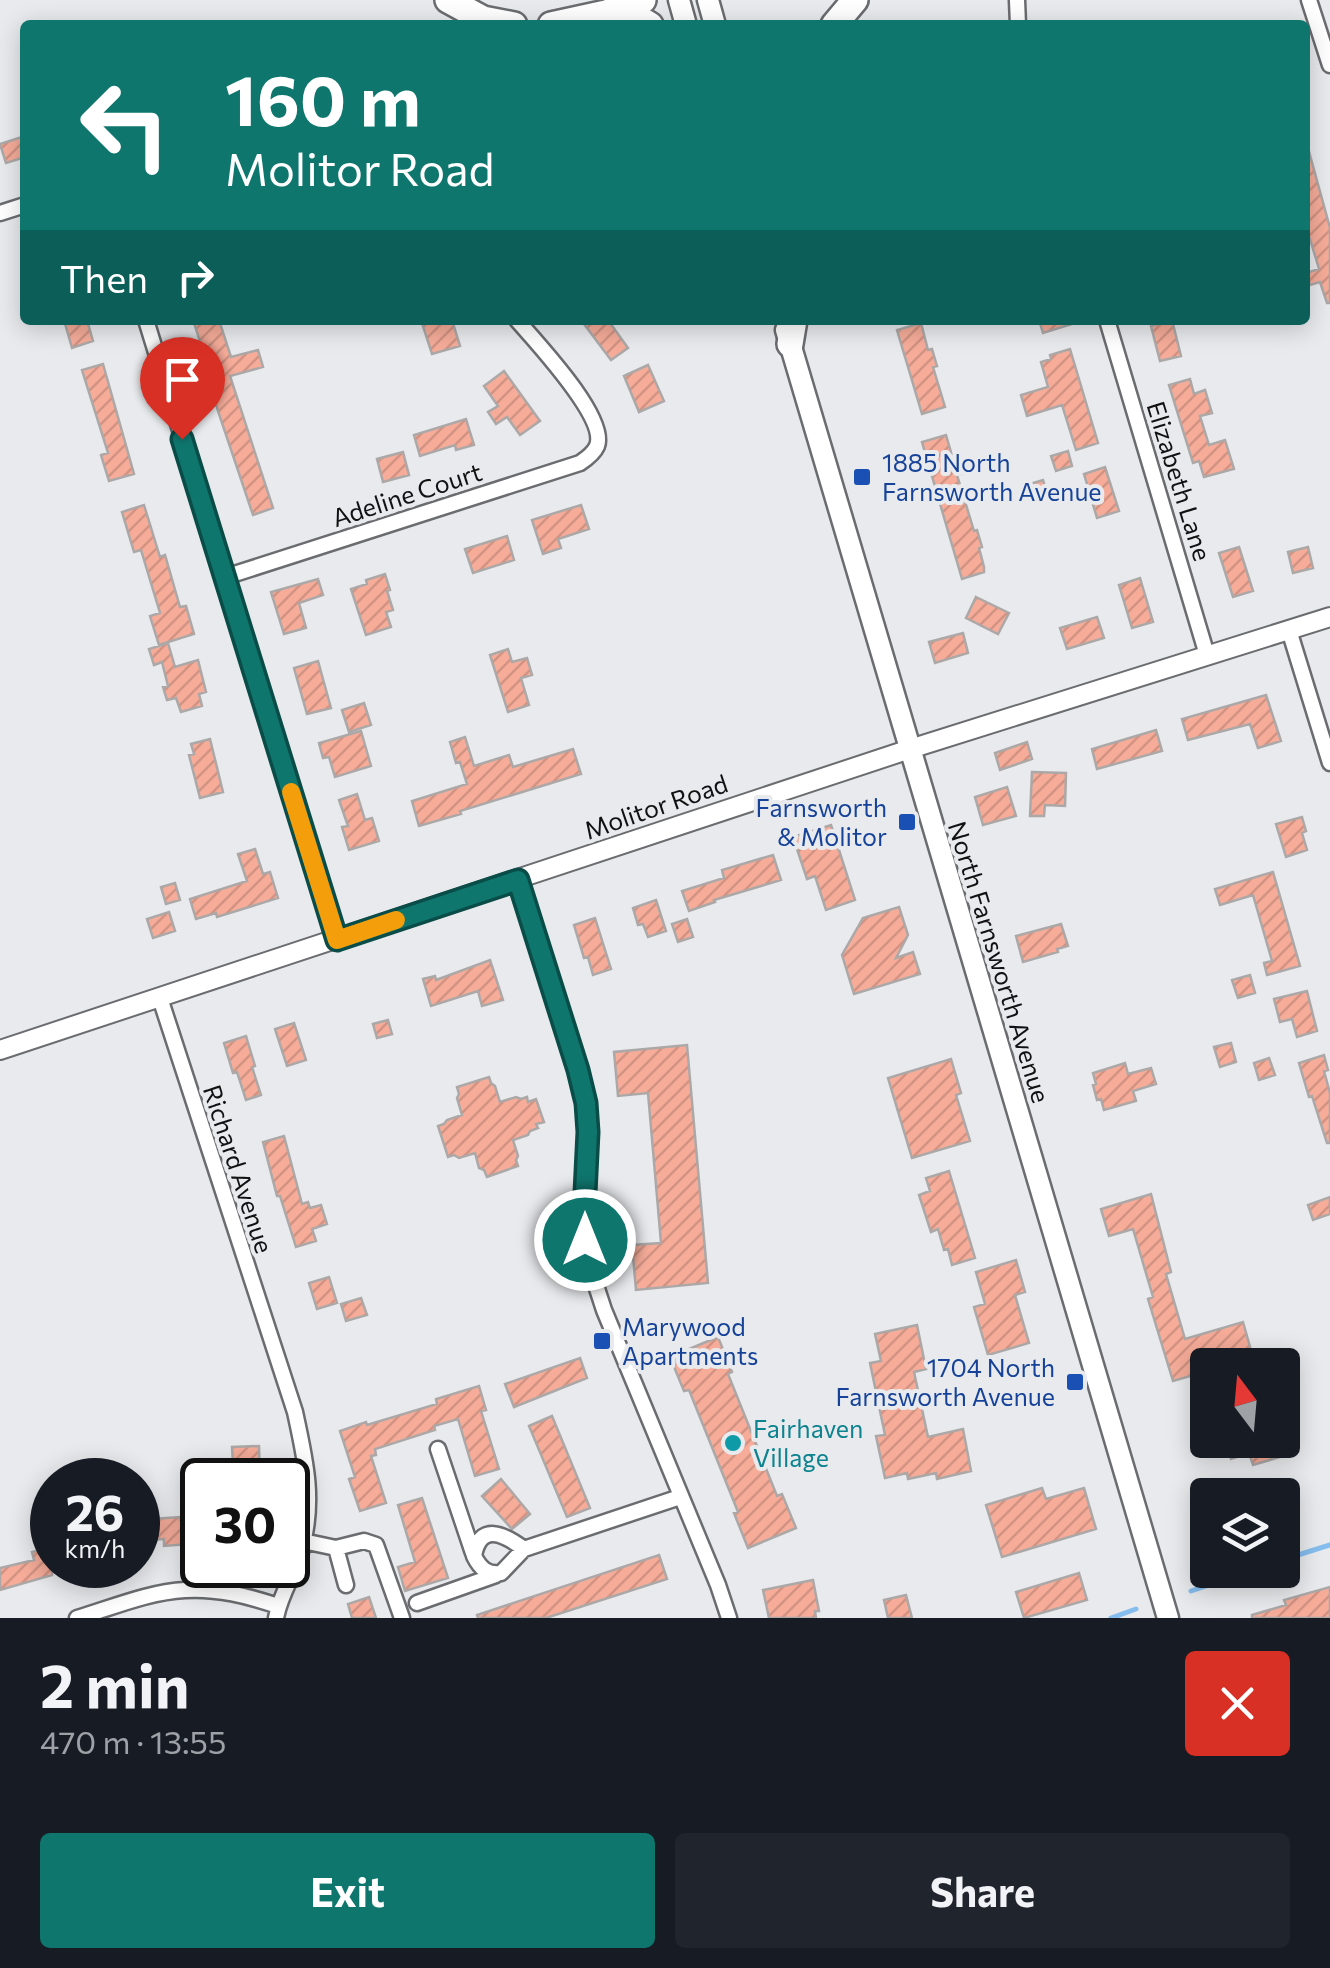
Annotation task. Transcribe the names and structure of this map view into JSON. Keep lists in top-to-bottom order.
{
  "streets": {
    "main road": ["North Farnsworth Avenue"],
    "street": [
      "Elizabeth Lane",
      "Adeline Court",
      "Molitor Road",
      "Richard Avenue"
    ]
  },
  "crossings": [
    ["Elizabeth Lane", "Molitor Road"],
    ["Molitor Road", "North Farnsworth Avenue"],
    ["Molitor Road", "Richard Avenue"]
  ],
  "places": {
    "transit": [
      "1885 North Farnsworth Avenue",
      "Farnsworth & Molitor",
      "Marywood Apartments",
      "1704 North Farnsworth Avenue"
    ],
    "other": ["Fairhaven Village"]
  },
  "north": "top",
  "page": {
    "turn": ["160 m", "Molitor Road"],
    "then": "Then",
    "speed": "26 km/h",
    "limit": "30",
    "heading": ["2 min", "470 m · 13:55"],
    "buttons": ["Exit", "Share"]
  }
}
